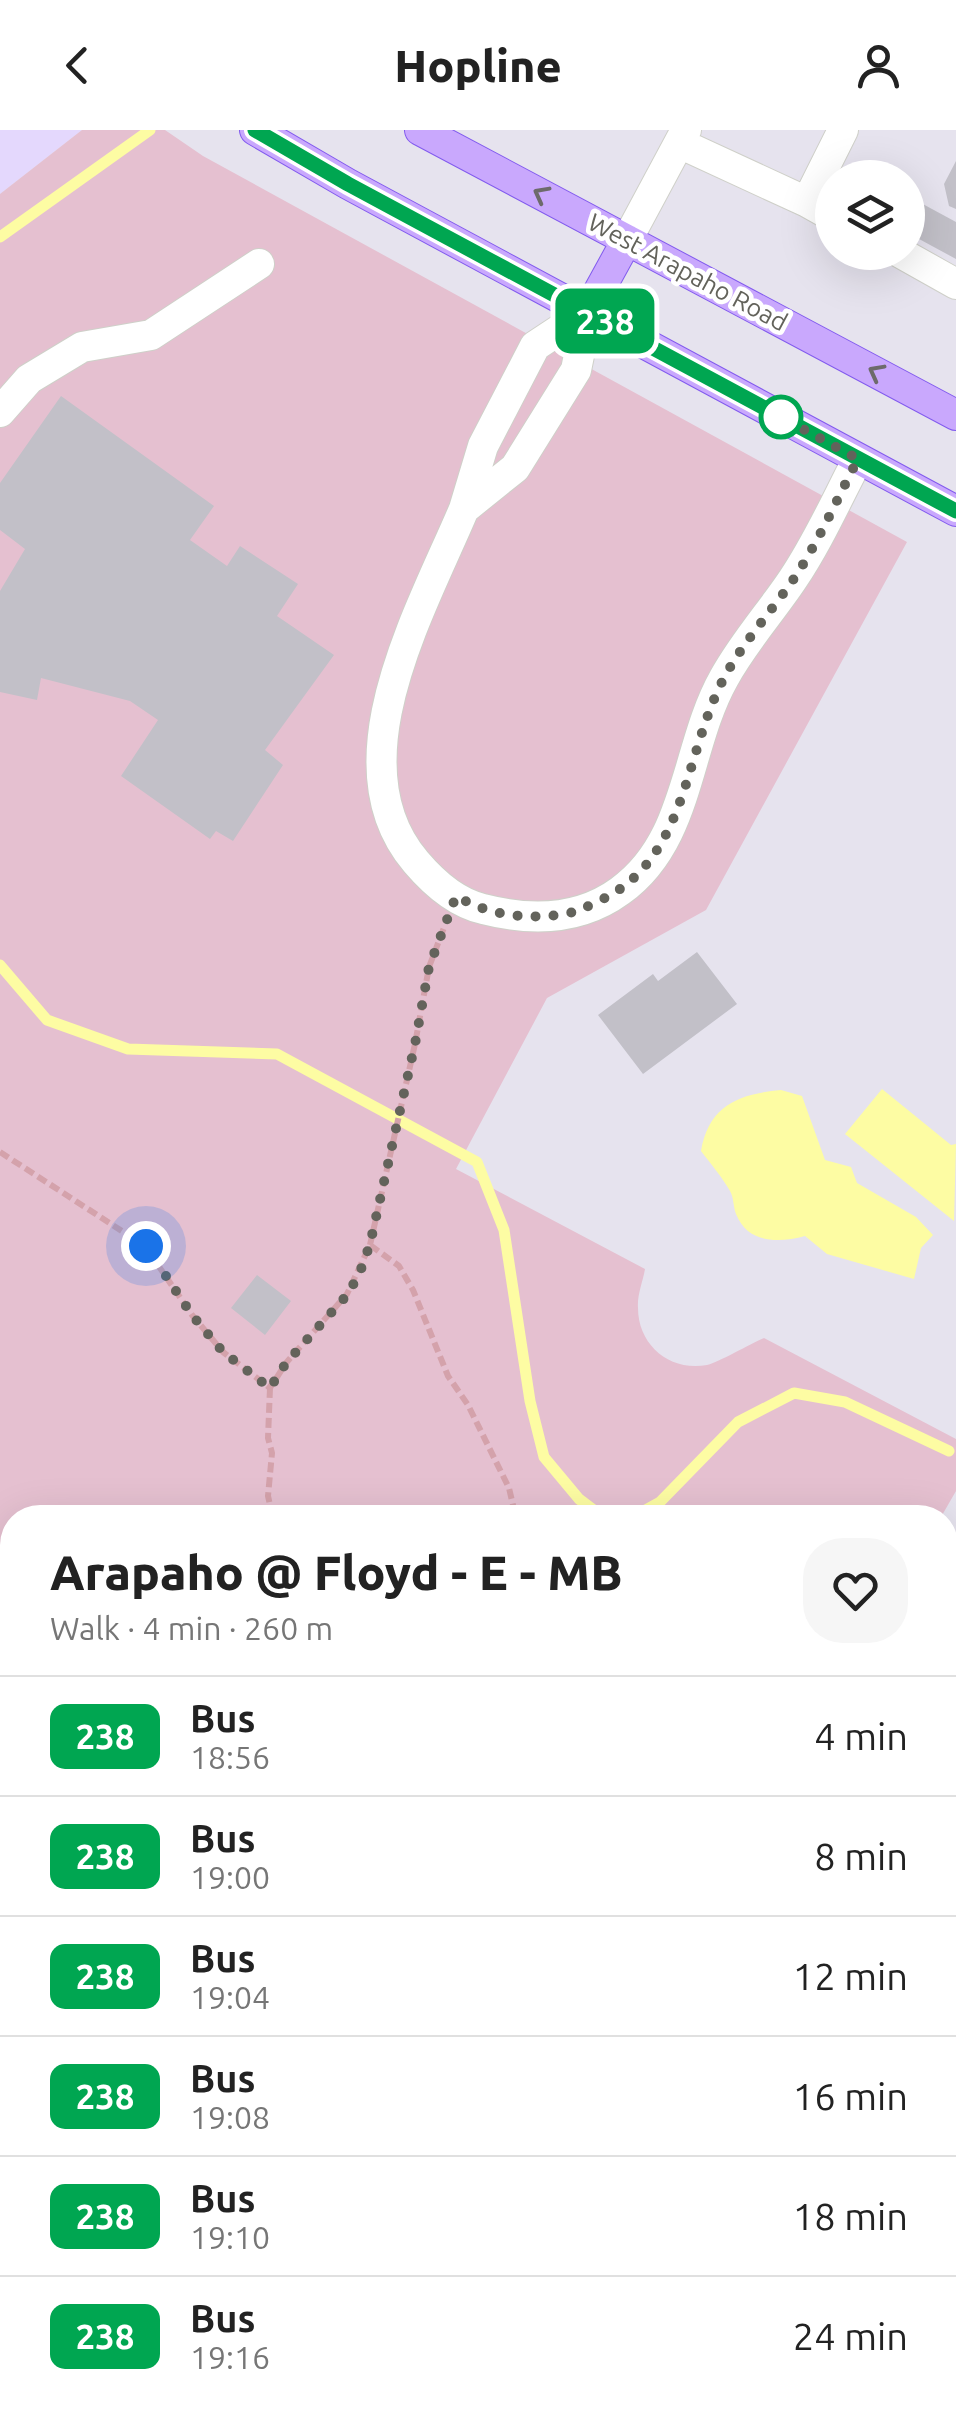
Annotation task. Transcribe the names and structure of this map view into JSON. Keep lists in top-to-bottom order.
{
  "streets": {
    "main road": ["West Arapaho Road"]
  },
  "lines": ["bus line 238"],
  "page": {
    "header": "Hopline",
    "on_map": "238",
    "heading": ["Arapaho @ Floyd - E - MB", "Walk · 4 min · 260 m"],
    "list": [
      {
        "mark": "238",
        "name": "Bus",
        "note": "18:56",
        "value": "4 min"
      },
      {
        "mark": "238",
        "name": "Bus",
        "note": "19:00",
        "value": "8 min"
      },
      {
        "mark": "238",
        "name": "Bus",
        "note": "19:04",
        "value": "12 min"
      },
      {
        "mark": "238",
        "name": "Bus",
        "note": "19:08",
        "value": "16 min"
      },
      {
        "mark": "238",
        "name": "Bus",
        "note": "19:10",
        "value": "18 min"
      },
      {
        "mark": "238",
        "name": "Bus",
        "note": "19:16",
        "value": "24 min"
      }
    ]
  }
}
